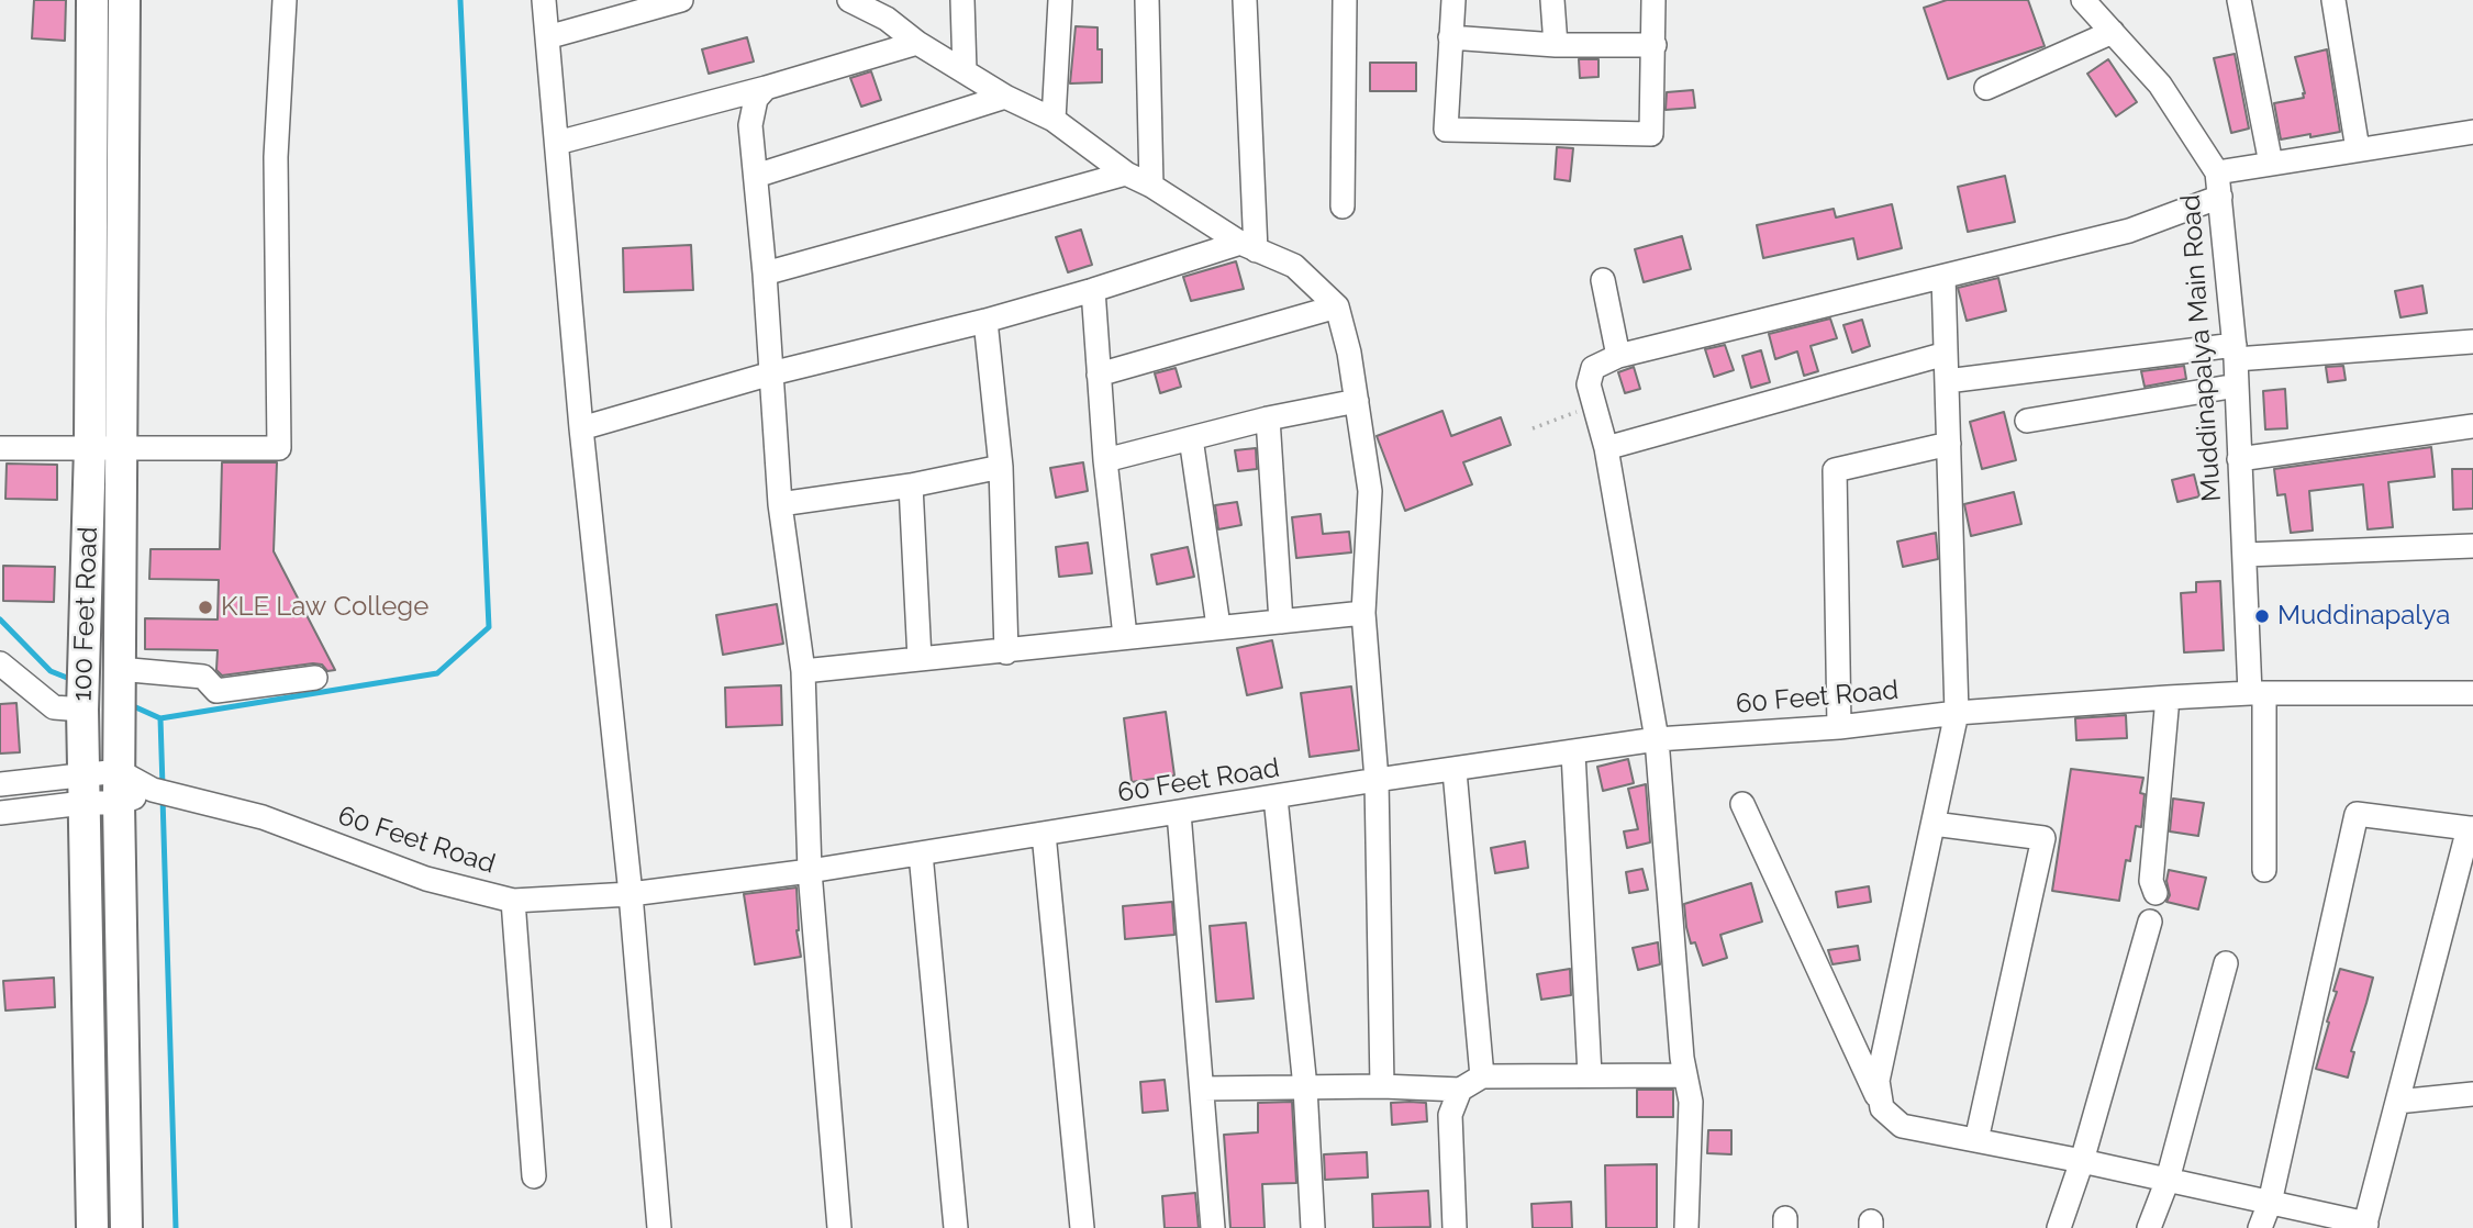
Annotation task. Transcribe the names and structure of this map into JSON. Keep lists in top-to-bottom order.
{
  "streets": {
    "main road": ["100 Feet Road"],
    "street": ["Muddinapalya Main Road", "60 Feet Road"]
  },
  "crossings": [
    ["Muddinapalya Main Road", "60 Feet Road"],
    ["100 Feet Road", "60 Feet Road"]
  ],
  "places": ["KLE Law College", "Muddinapalya"]
}
